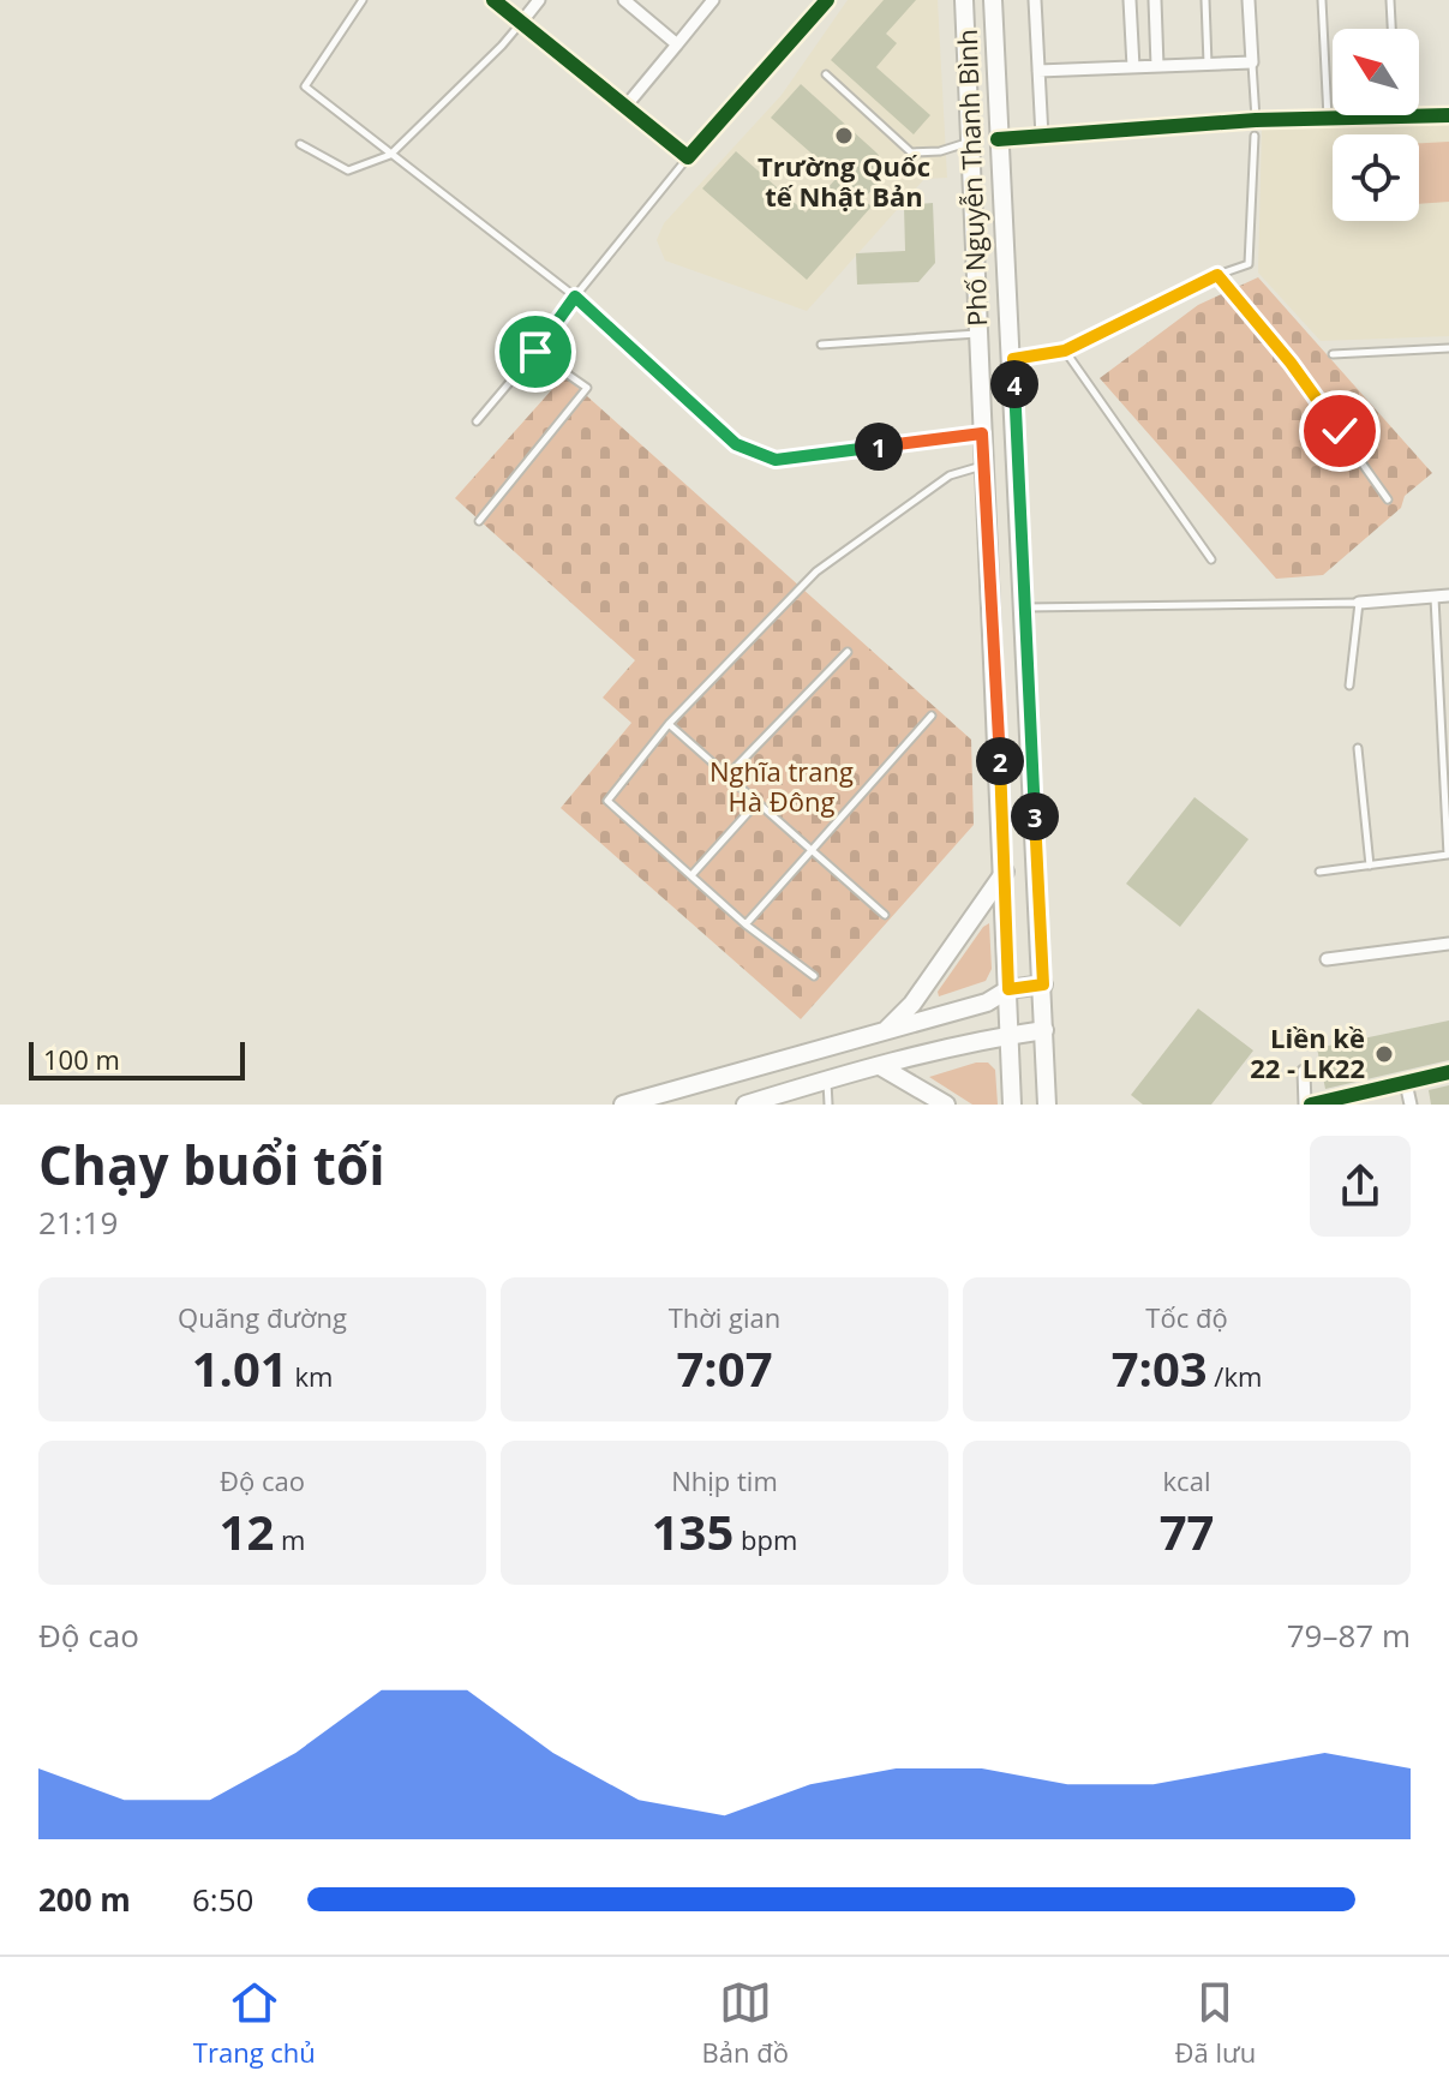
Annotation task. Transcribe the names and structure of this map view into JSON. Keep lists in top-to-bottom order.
{
  "streets": {
    "main road": ["Phố Nguyễn Thanh Bình"]
  },
  "parks": ["Nghĩa trang Hà Đông"],
  "places": ["Trường Quốc tế Nhật Bản", "Liền kề 22 - LK22"],
  "scale_bar": "100 m",
  "north": "top left",
  "page": {
    "pins": [
      "4",
      "1",
      "2",
      "3"
    ],
    "scale": "100 m",
    "heading": ["Chạy buổi tối", "21:19"],
    "stats": [
      ["Quãng đường", "1.01 km"],
      ["Thời gian", "7:07"],
      ["Tốc độ", "7:03 /km"],
      ["Độ cao", "12 m"],
      ["Nhịp tim", "135 bpm"],
      ["kcal", "77"]
    ],
    "chart": ["Độ cao", "79–87 m"],
    "list": [
      {
        "name": "200 m",
        "note": "6:50"
      }
    ],
    "tabs": ["Trang chủ", "Bản đồ", "Đã lưu"]
  }
}
